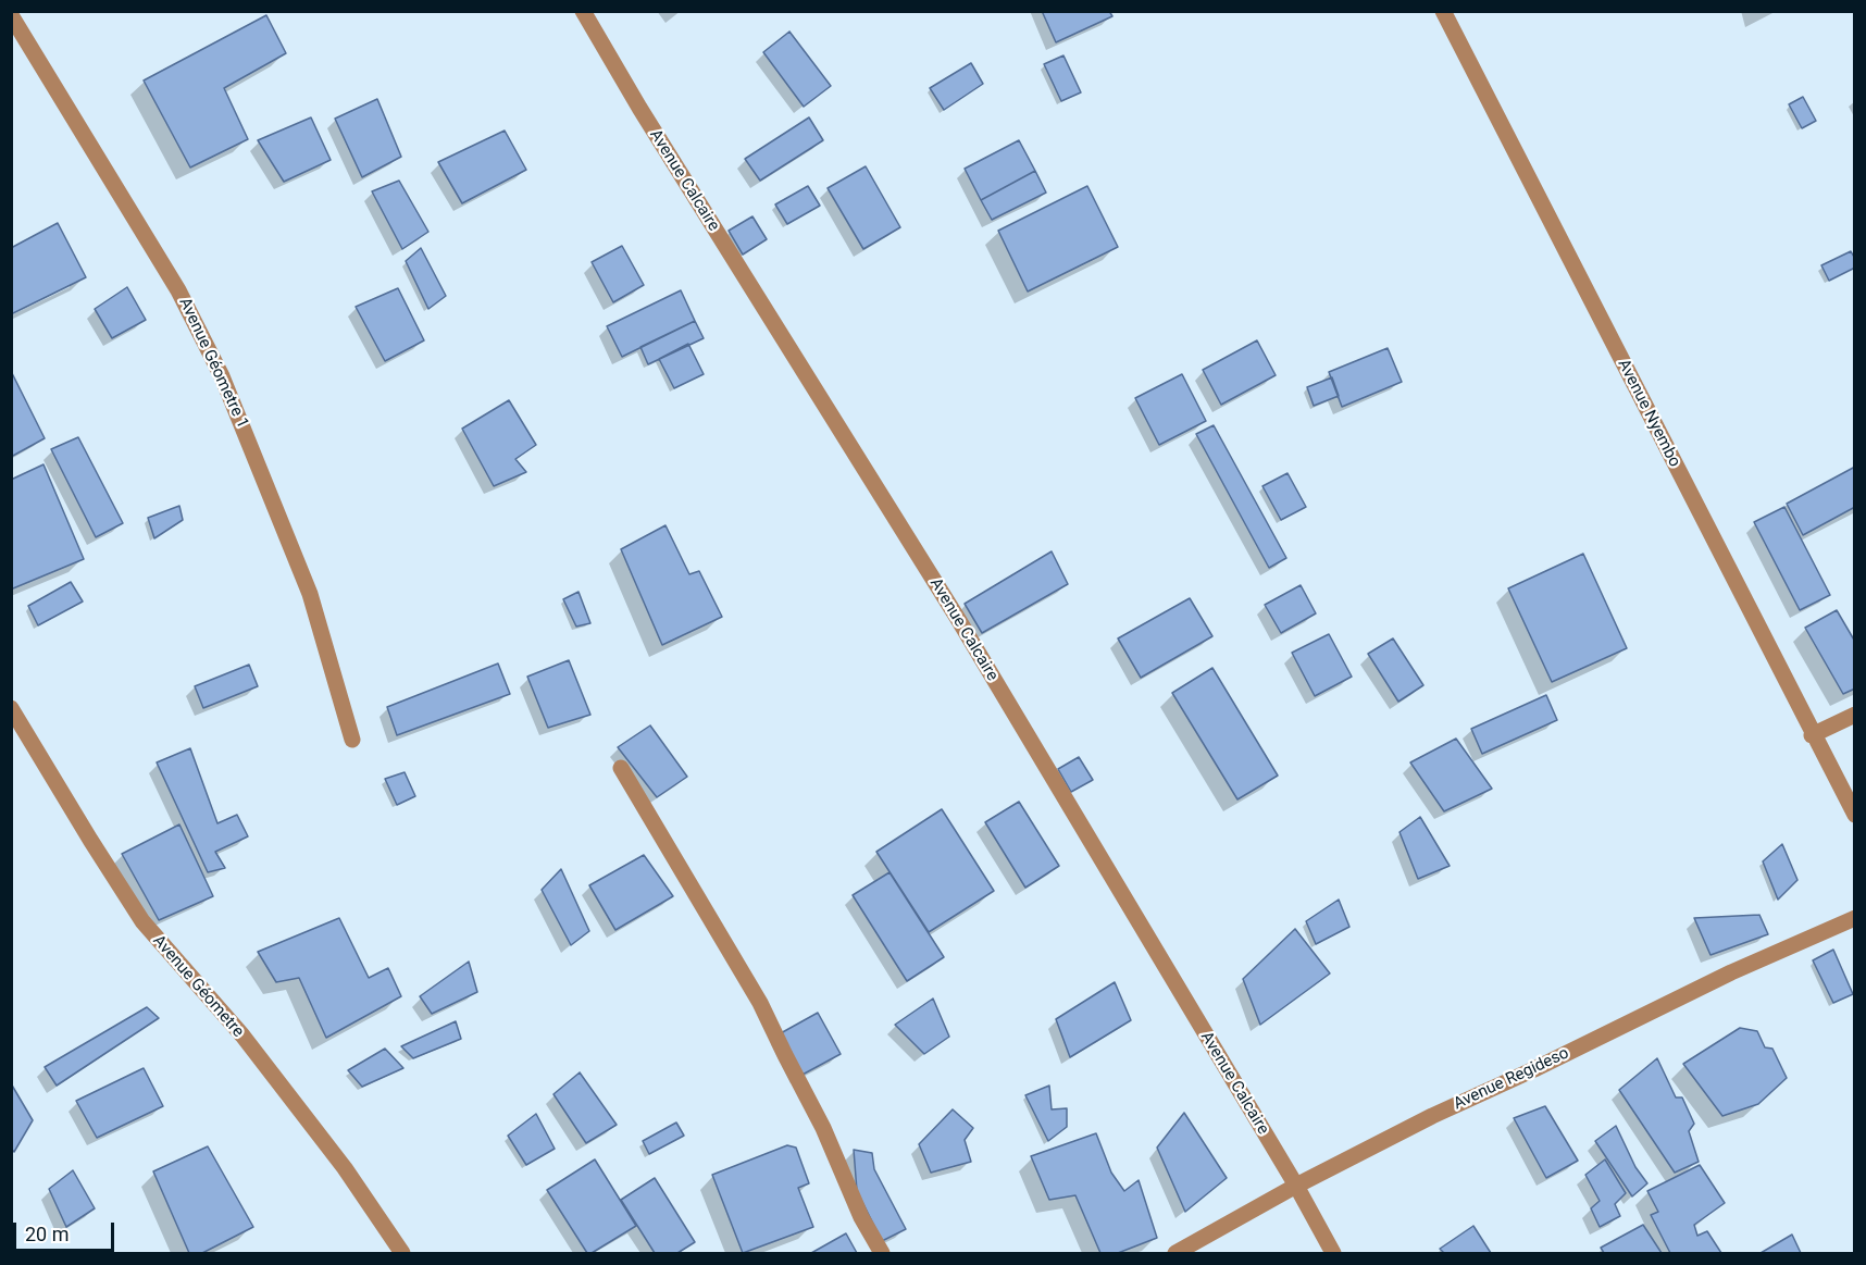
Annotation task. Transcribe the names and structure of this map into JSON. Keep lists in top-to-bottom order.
{
  "streets": {
    "street": [
      "Avenue Calcaire",
      "Avenue Géometre 1",
      "Avenue Nyembo",
      "Avenue Géometre",
      "Avenue Regideso"
    ]
  },
  "crossings": [
    ["Avenue Calcaire", "Avenue Regideso"]
  ],
  "scale_bar": "20 m"
}
